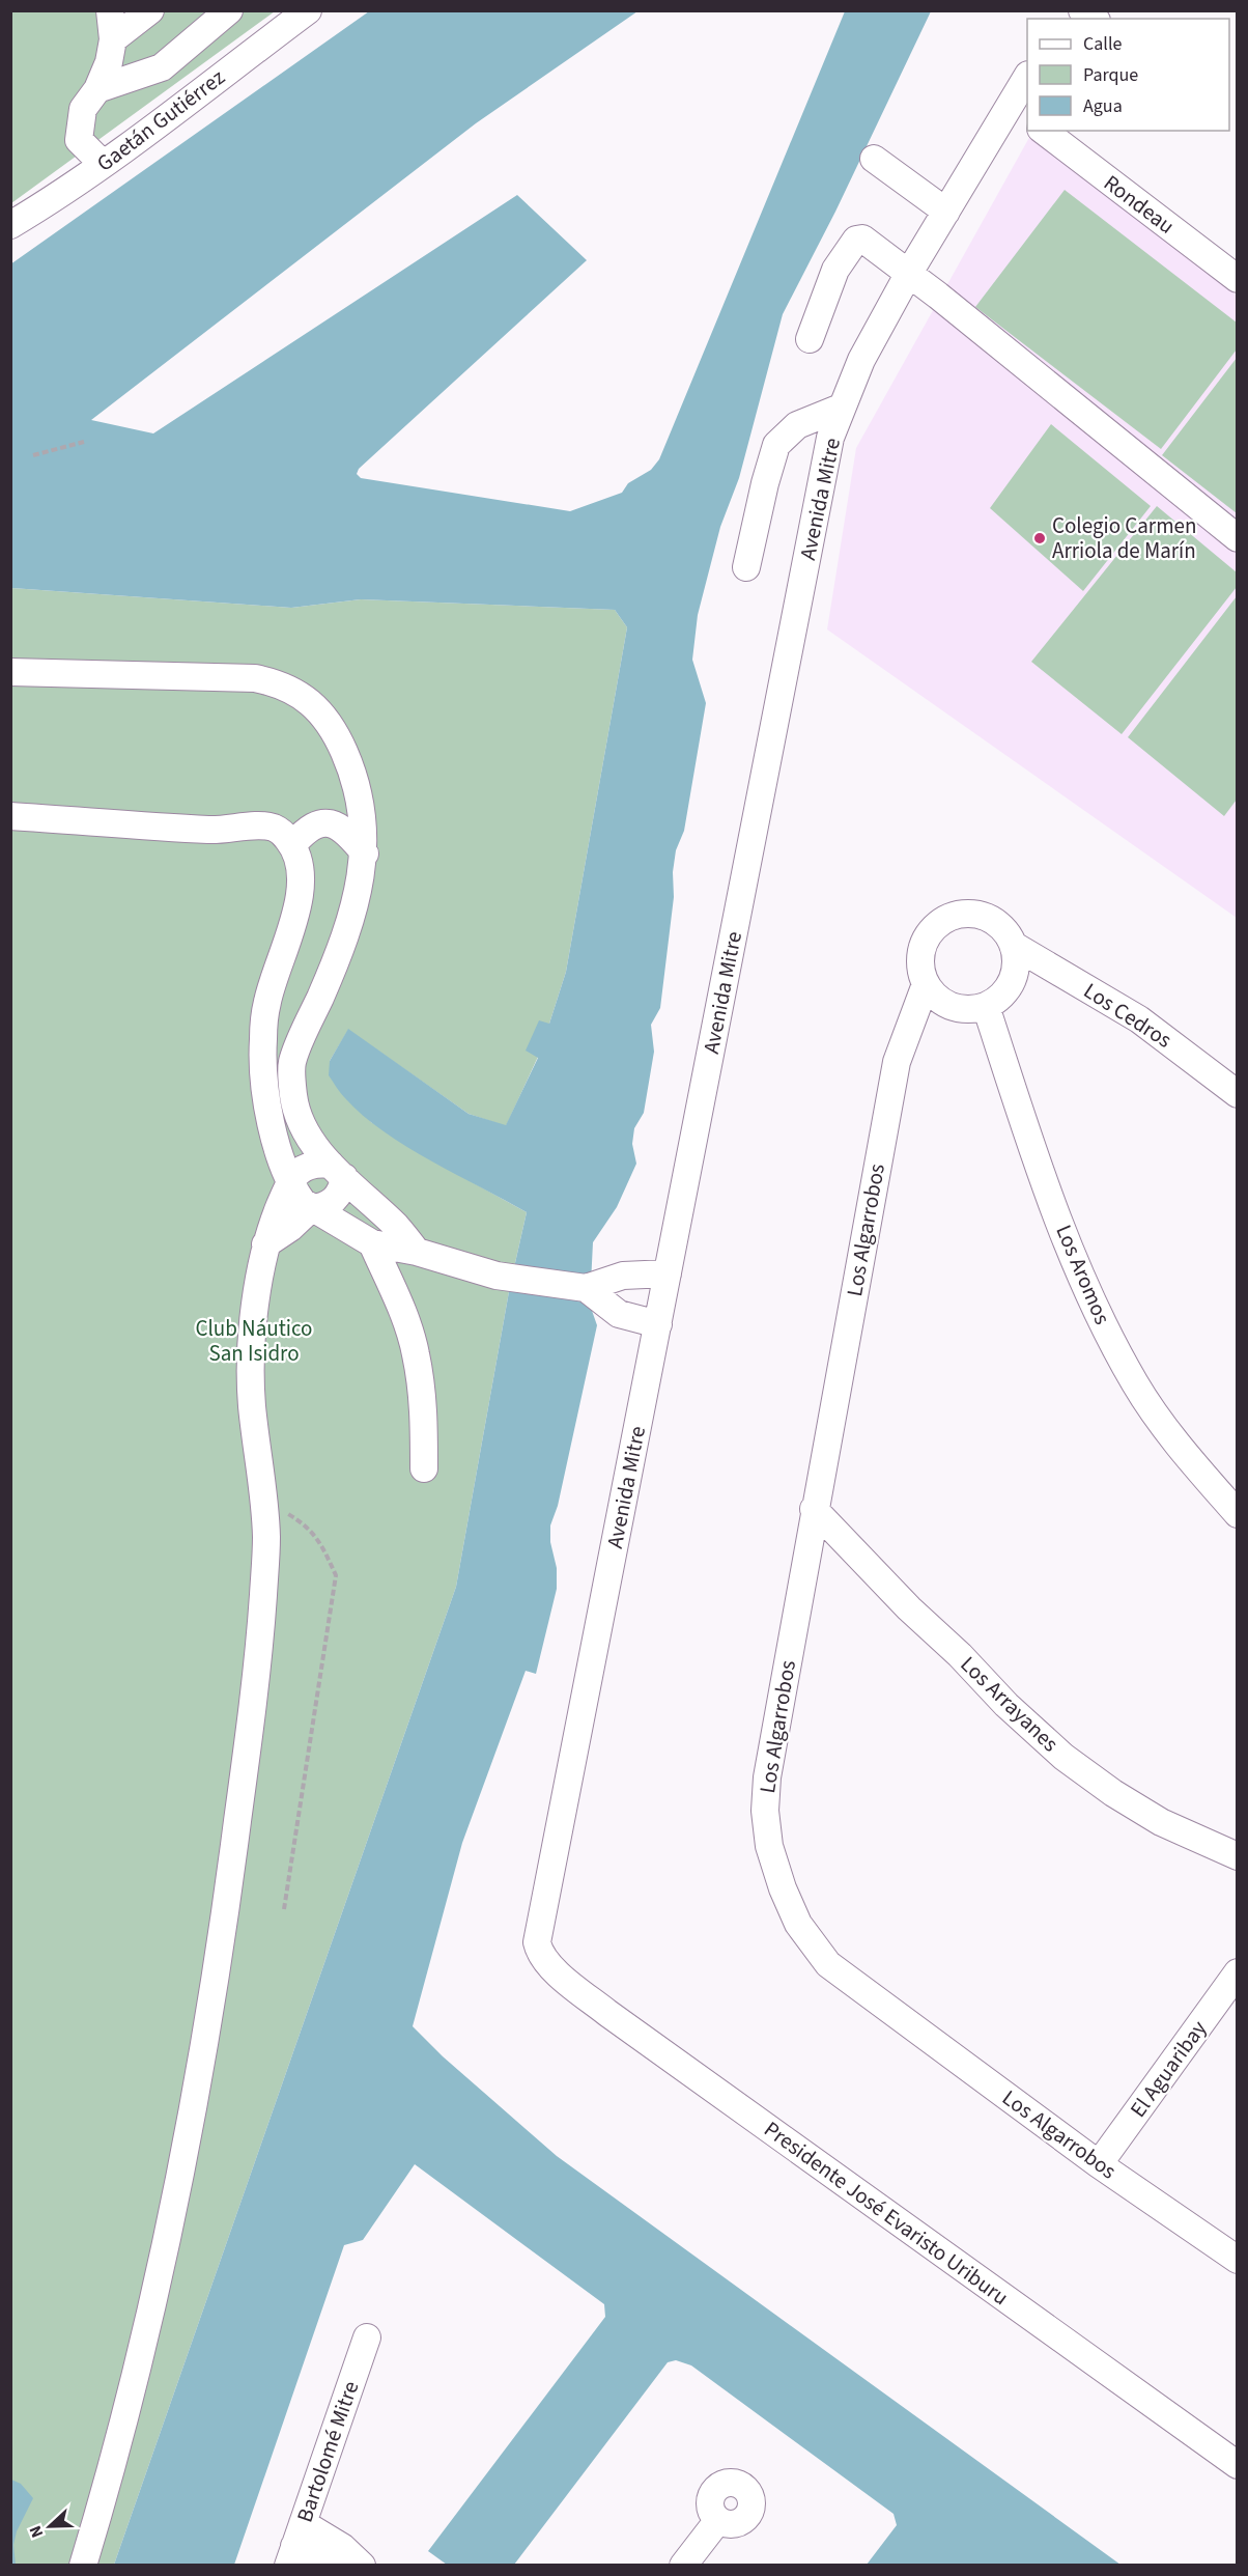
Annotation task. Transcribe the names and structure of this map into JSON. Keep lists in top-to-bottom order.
{
  "streets": {
    "street": [
      "Gaetán Gutiérrez",
      "Rondeau",
      "Avenida Mitre",
      "Los Cedros",
      "Los Algarrobos",
      "Los Aromos",
      "Los Arrayanes",
      "El Aguaribay",
      "Presidente José Evaristo Uriburu",
      "Bartolomé Mitre"
    ]
  },
  "crossings": [
    ["Avenida Mitre", "Presidente José Evaristo Uriburu"],
    ["Los Cedros", "Los Algarrobos"],
    ["Los Cedros", "Los Aromos"],
    ["Los Algarrobos", "Los Aromos"],
    ["Los Algarrobos", "Los Arrayanes"],
    ["Los Algarrobos", "El Aguaribay"]
  ],
  "parks": ["Club Náutico San Isidro"],
  "places": ["Colegio Carmen Arriola de Marín"],
  "legend": ["Calle", "Parque", "Agua"],
  "north": "left"
}
